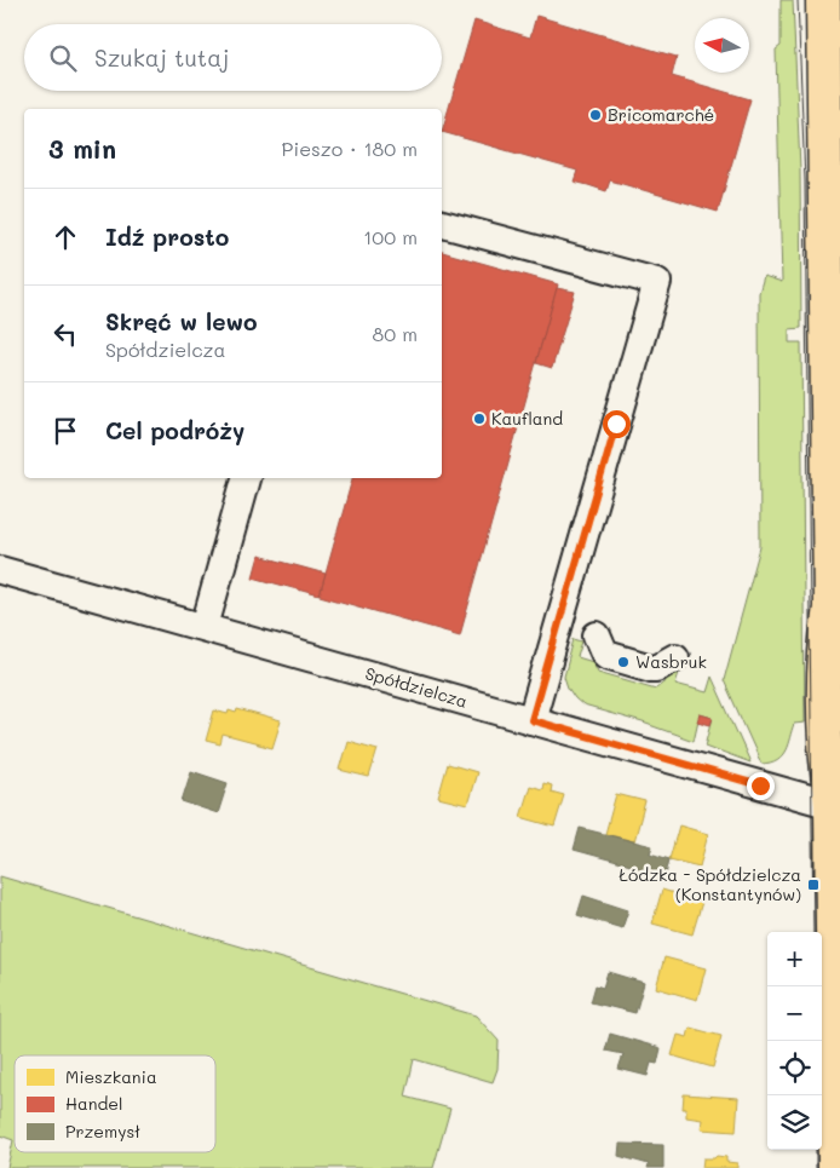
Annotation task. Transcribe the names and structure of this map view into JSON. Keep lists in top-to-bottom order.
{
  "streets": {
    "street": ["Spółdzielcza"]
  },
  "places": {
    "other": ["Bricomarché", "Kaufland", "Wasbruk"],
    "transit": ["Łódzka - Spółdzielcza (Konstantynów)"]
  },
  "legend": ["Mieszkania", "Handel", "Przemysł"],
  "north": "left",
  "page": {
    "search": "Szukaj tutaj",
    "heading": ["3 min", "Pieszo · 180 m"],
    "list": [
      ["Idź prosto", "100 m"],
      ["Skręć w lewo", "Spółdzielcza", "80 m"],
      "Cel podróży"
    ],
    "map_buttons": ["+", "−"]
  }
}
